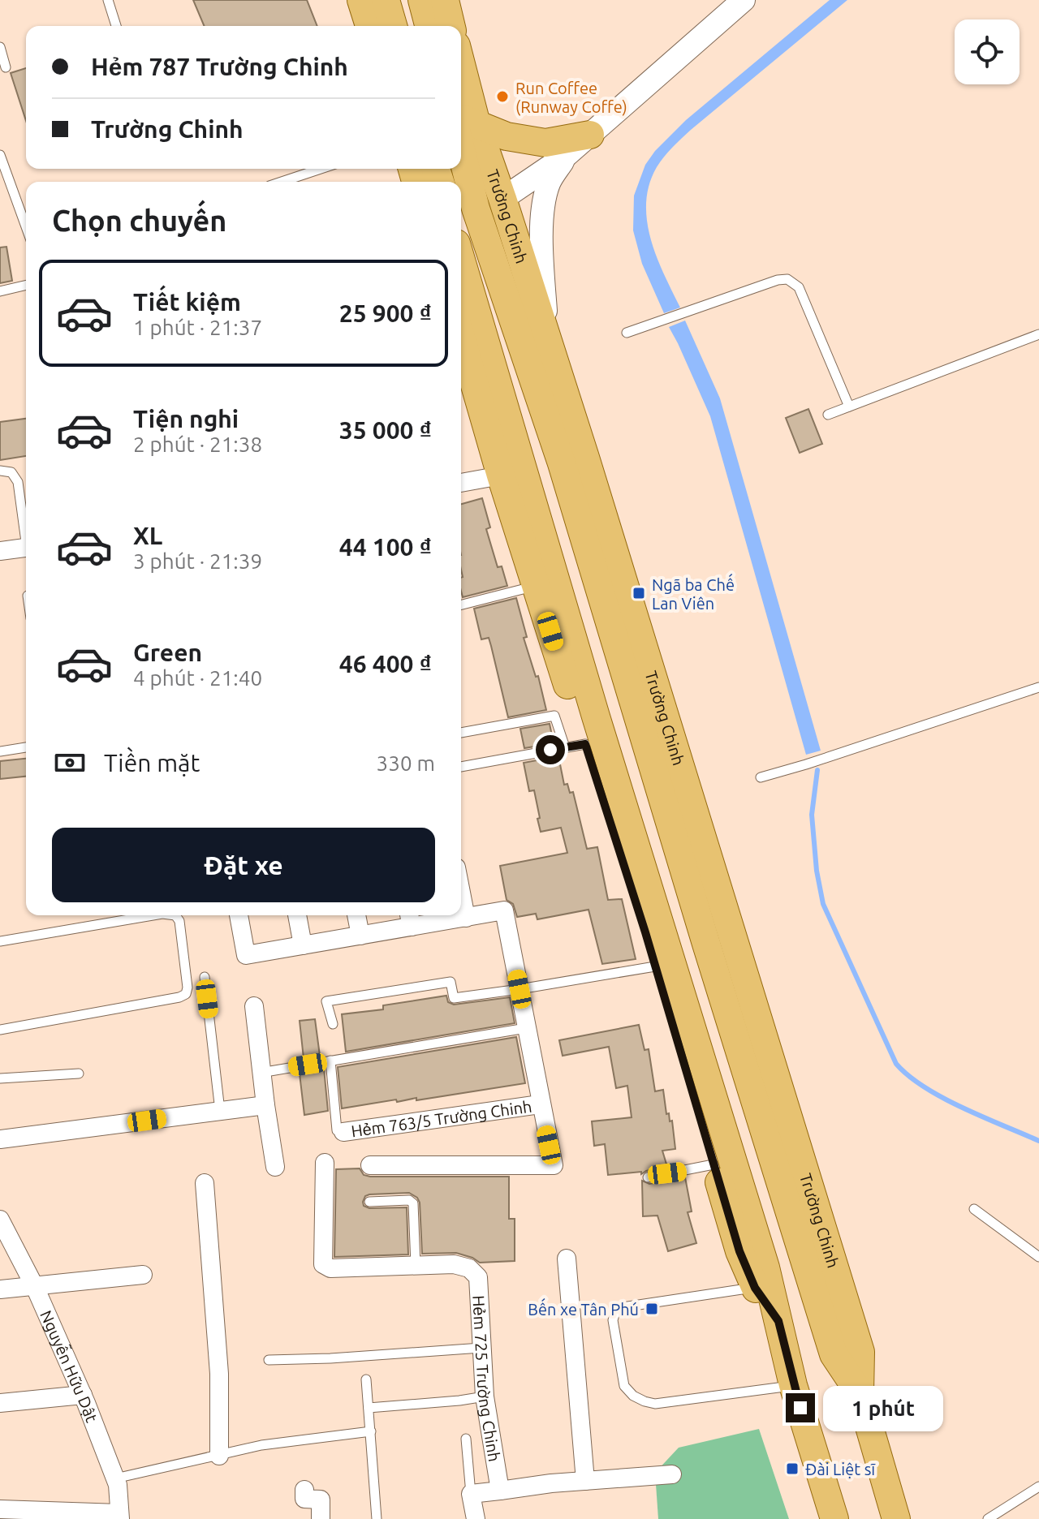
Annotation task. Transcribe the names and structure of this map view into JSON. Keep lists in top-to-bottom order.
{
  "streets": {
    "main road": ["Trường Chinh"],
    "street": ["Hẻm 763/5 Trường Chinh", "Nguyễn Hữu Dật", "Hẻm 725 Trường Chinh"]
  },
  "places": {
    "other": ["Run Coffee (Runway Coffe)"],
    "transit": ["Ngã ba Chế Lan Viên", "Bến xe Tân Phú", "Đài Liệt sĩ"]
  },
  "page": {
    "banner": ["Hẻm 787 Trường Chinh", "Trường Chinh"],
    "heading": "Chọn chuyến",
    "list": [
      {
        "name": "Tiết kiệm",
        "note": "1 phút · 21:37",
        "value": "25 900 ₫"
      },
      {
        "name": "Tiện nghi",
        "note": "2 phút · 21:38",
        "value": "35 000 ₫"
      },
      {
        "name": "XL",
        "note": "3 phút · 21:39",
        "value": "44 100 ₫"
      },
      {
        "name": "Green",
        "note": "4 phút · 21:40",
        "value": "46 400 ₫"
      }
    ],
    "pay": ["Tiền mặt", "330 m"],
    "buttons": "Đặt xe",
    "bubble": "1 phút"
  }
}
